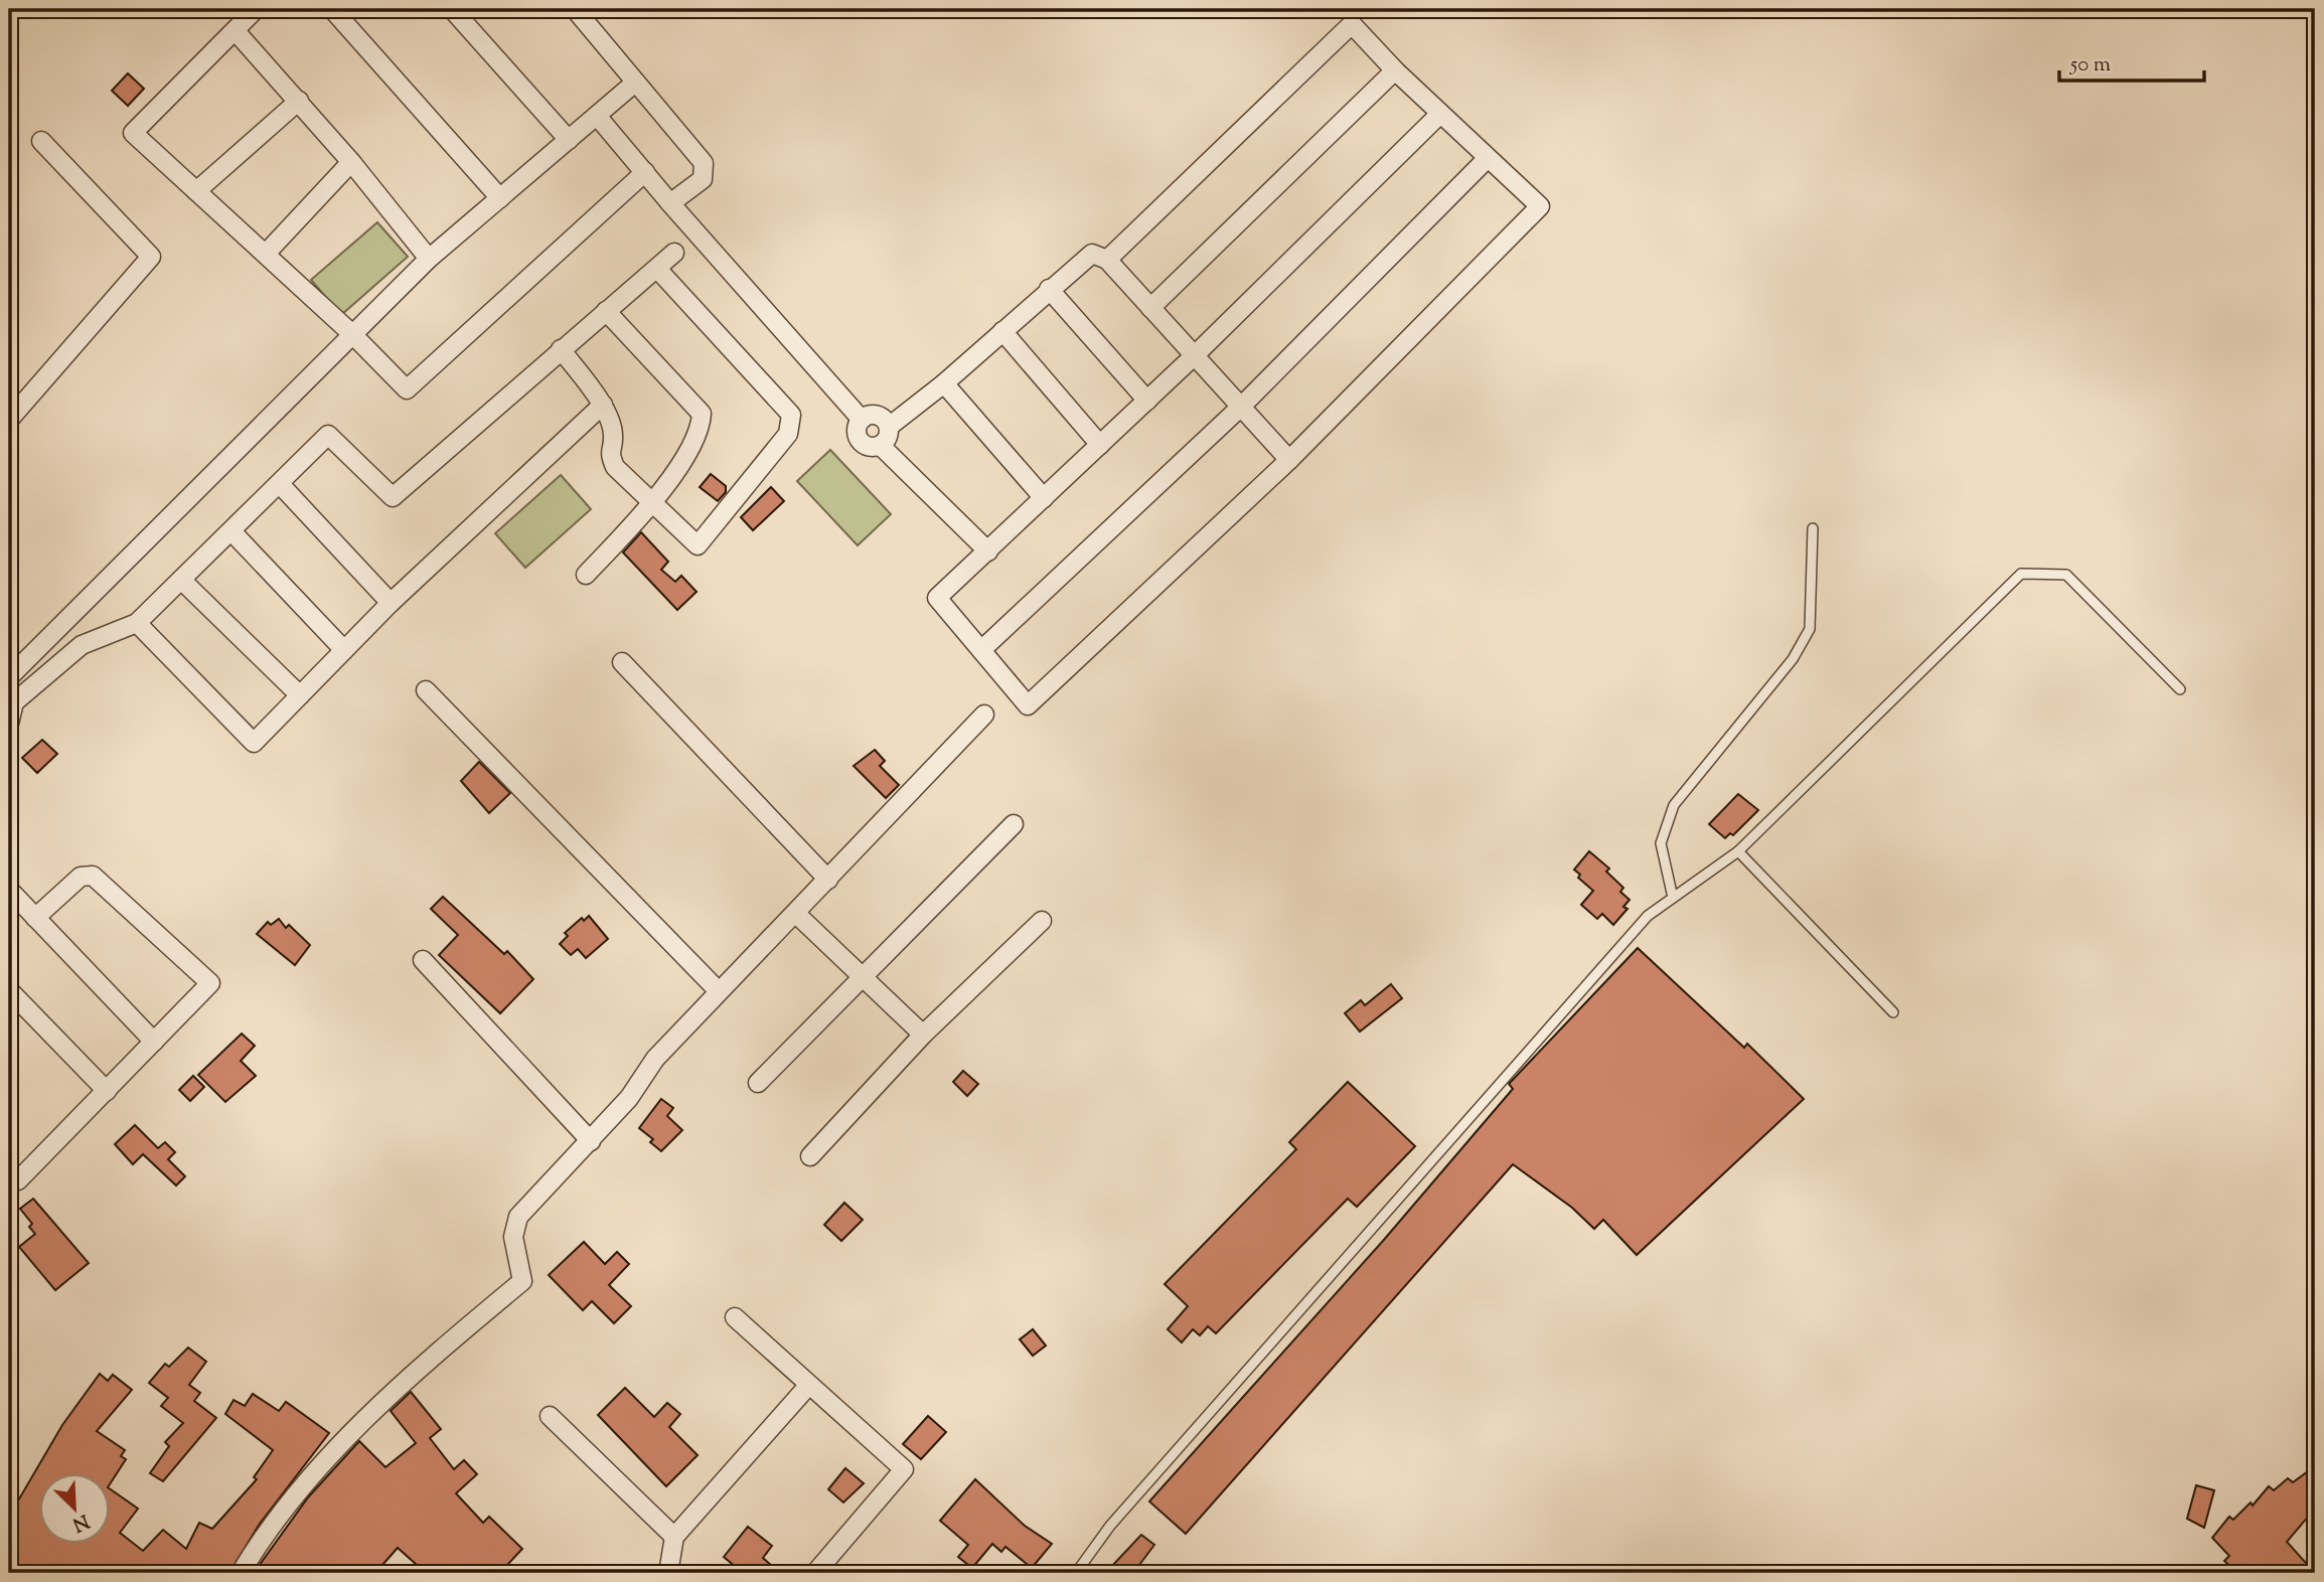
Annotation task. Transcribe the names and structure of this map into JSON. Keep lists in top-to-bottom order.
{
  "scale_bar": "50 m",
  "north": "bottom right"
}
